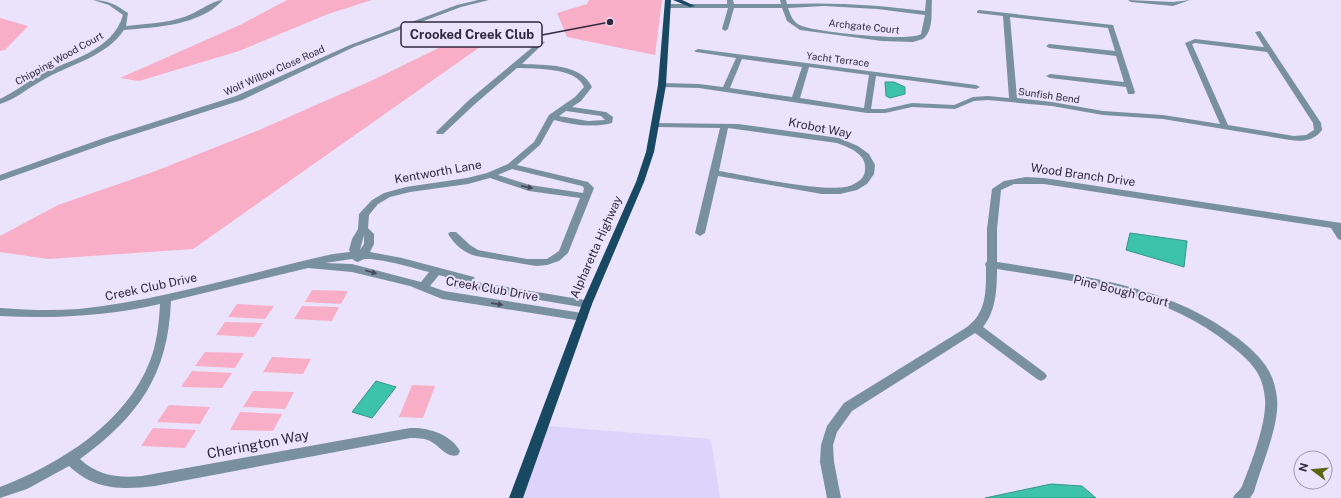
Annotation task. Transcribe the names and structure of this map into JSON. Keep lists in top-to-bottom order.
{
  "streets": {
    "main road": ["Alpharetta Highway"],
    "street": [
      "Archgate Court",
      "Chipping Wood Court",
      "Yacht Terrace",
      "Wolf Willow Close Road",
      "Sunfish Bend",
      "Krobot Way",
      "Kentworth Lane",
      "Wood Branch Drive",
      "Creek Club Drive",
      "Pine Bough Court",
      "Cherington Way"
    ]
  },
  "crossings": [
    ["Sunfish Bend", "Alpharetta Highway"],
    ["Krobot Way", "Alpharetta Highway"],
    ["Kentworth Lane", "Creek Club Drive"],
    ["Wood Branch Drive", "Pine Bough Court"],
    ["Alpharetta Highway", "Creek Club Drive"]
  ],
  "places": ["Crooked Creek Club"],
  "north": "left"
}
